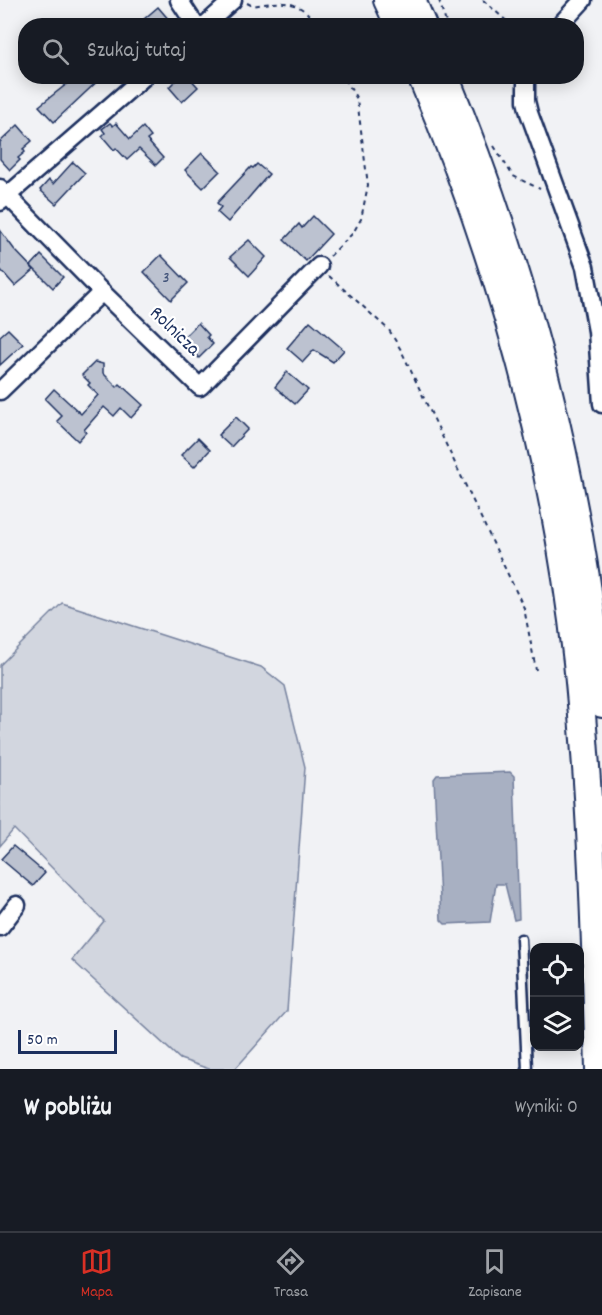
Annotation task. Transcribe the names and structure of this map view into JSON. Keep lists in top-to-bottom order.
{
  "streets": {
    "street": ["Rolnicza"]
  },
  "house_numbers": ["3"],
  "scale_bar": "50 m",
  "page": {
    "search": "Szukaj tutaj",
    "scale": "50 m",
    "heading": ["W pobliżu", "Wyniki: 0"],
    "nav": ["Mapa", "Trasa", "Zapisane"]
  }
}
